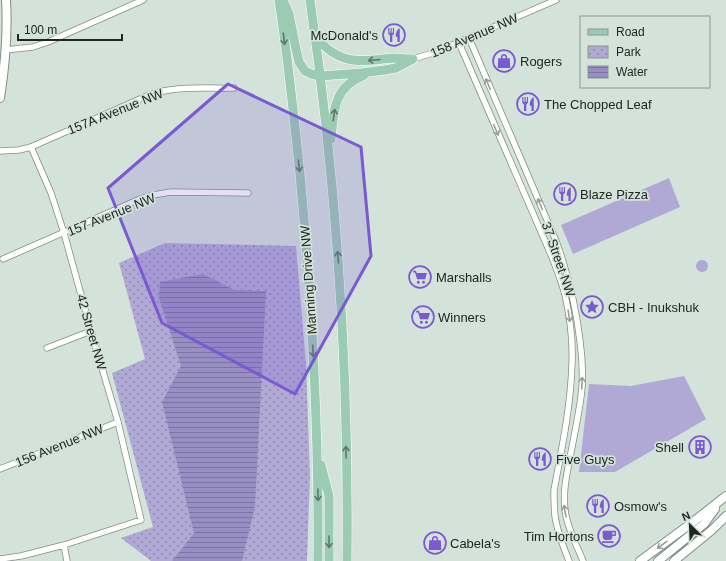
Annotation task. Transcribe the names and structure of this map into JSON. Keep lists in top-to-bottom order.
{
  "streets": {
    "main road": ["Manning Drive NW"],
    "street": [
      "158 Avenue NW",
      "157A Avenue NW",
      "157 Avenue NW",
      "37 Street NW",
      "42 Street NW",
      "156 Avenue NW"
    ]
  },
  "crossings": [
    ["158 Avenue NW", "37 Street NW"],
    ["157A Avenue NW", "42 Street NW"],
    ["157 Avenue NW", "42 Street NW"],
    ["42 Street NW", "156 Avenue NW"]
  ],
  "places": {
    "restaurant": [
      "McDonald's",
      "The Chopped Leaf",
      "Blaze Pizza",
      "Five Guys",
      "Osmow's"
    ],
    "shop": ["Rogers", "Cabela's"],
    "supermarket": ["Marshalls", "Winners"],
    "place": ["CBH - Inukshuk"],
    "building": ["Shell"],
    "cafe": ["Tim Hortons"]
  },
  "legend": ["Road", "Park", "Water"],
  "scale_bar": "100 m",
  "north": "top left"
}
